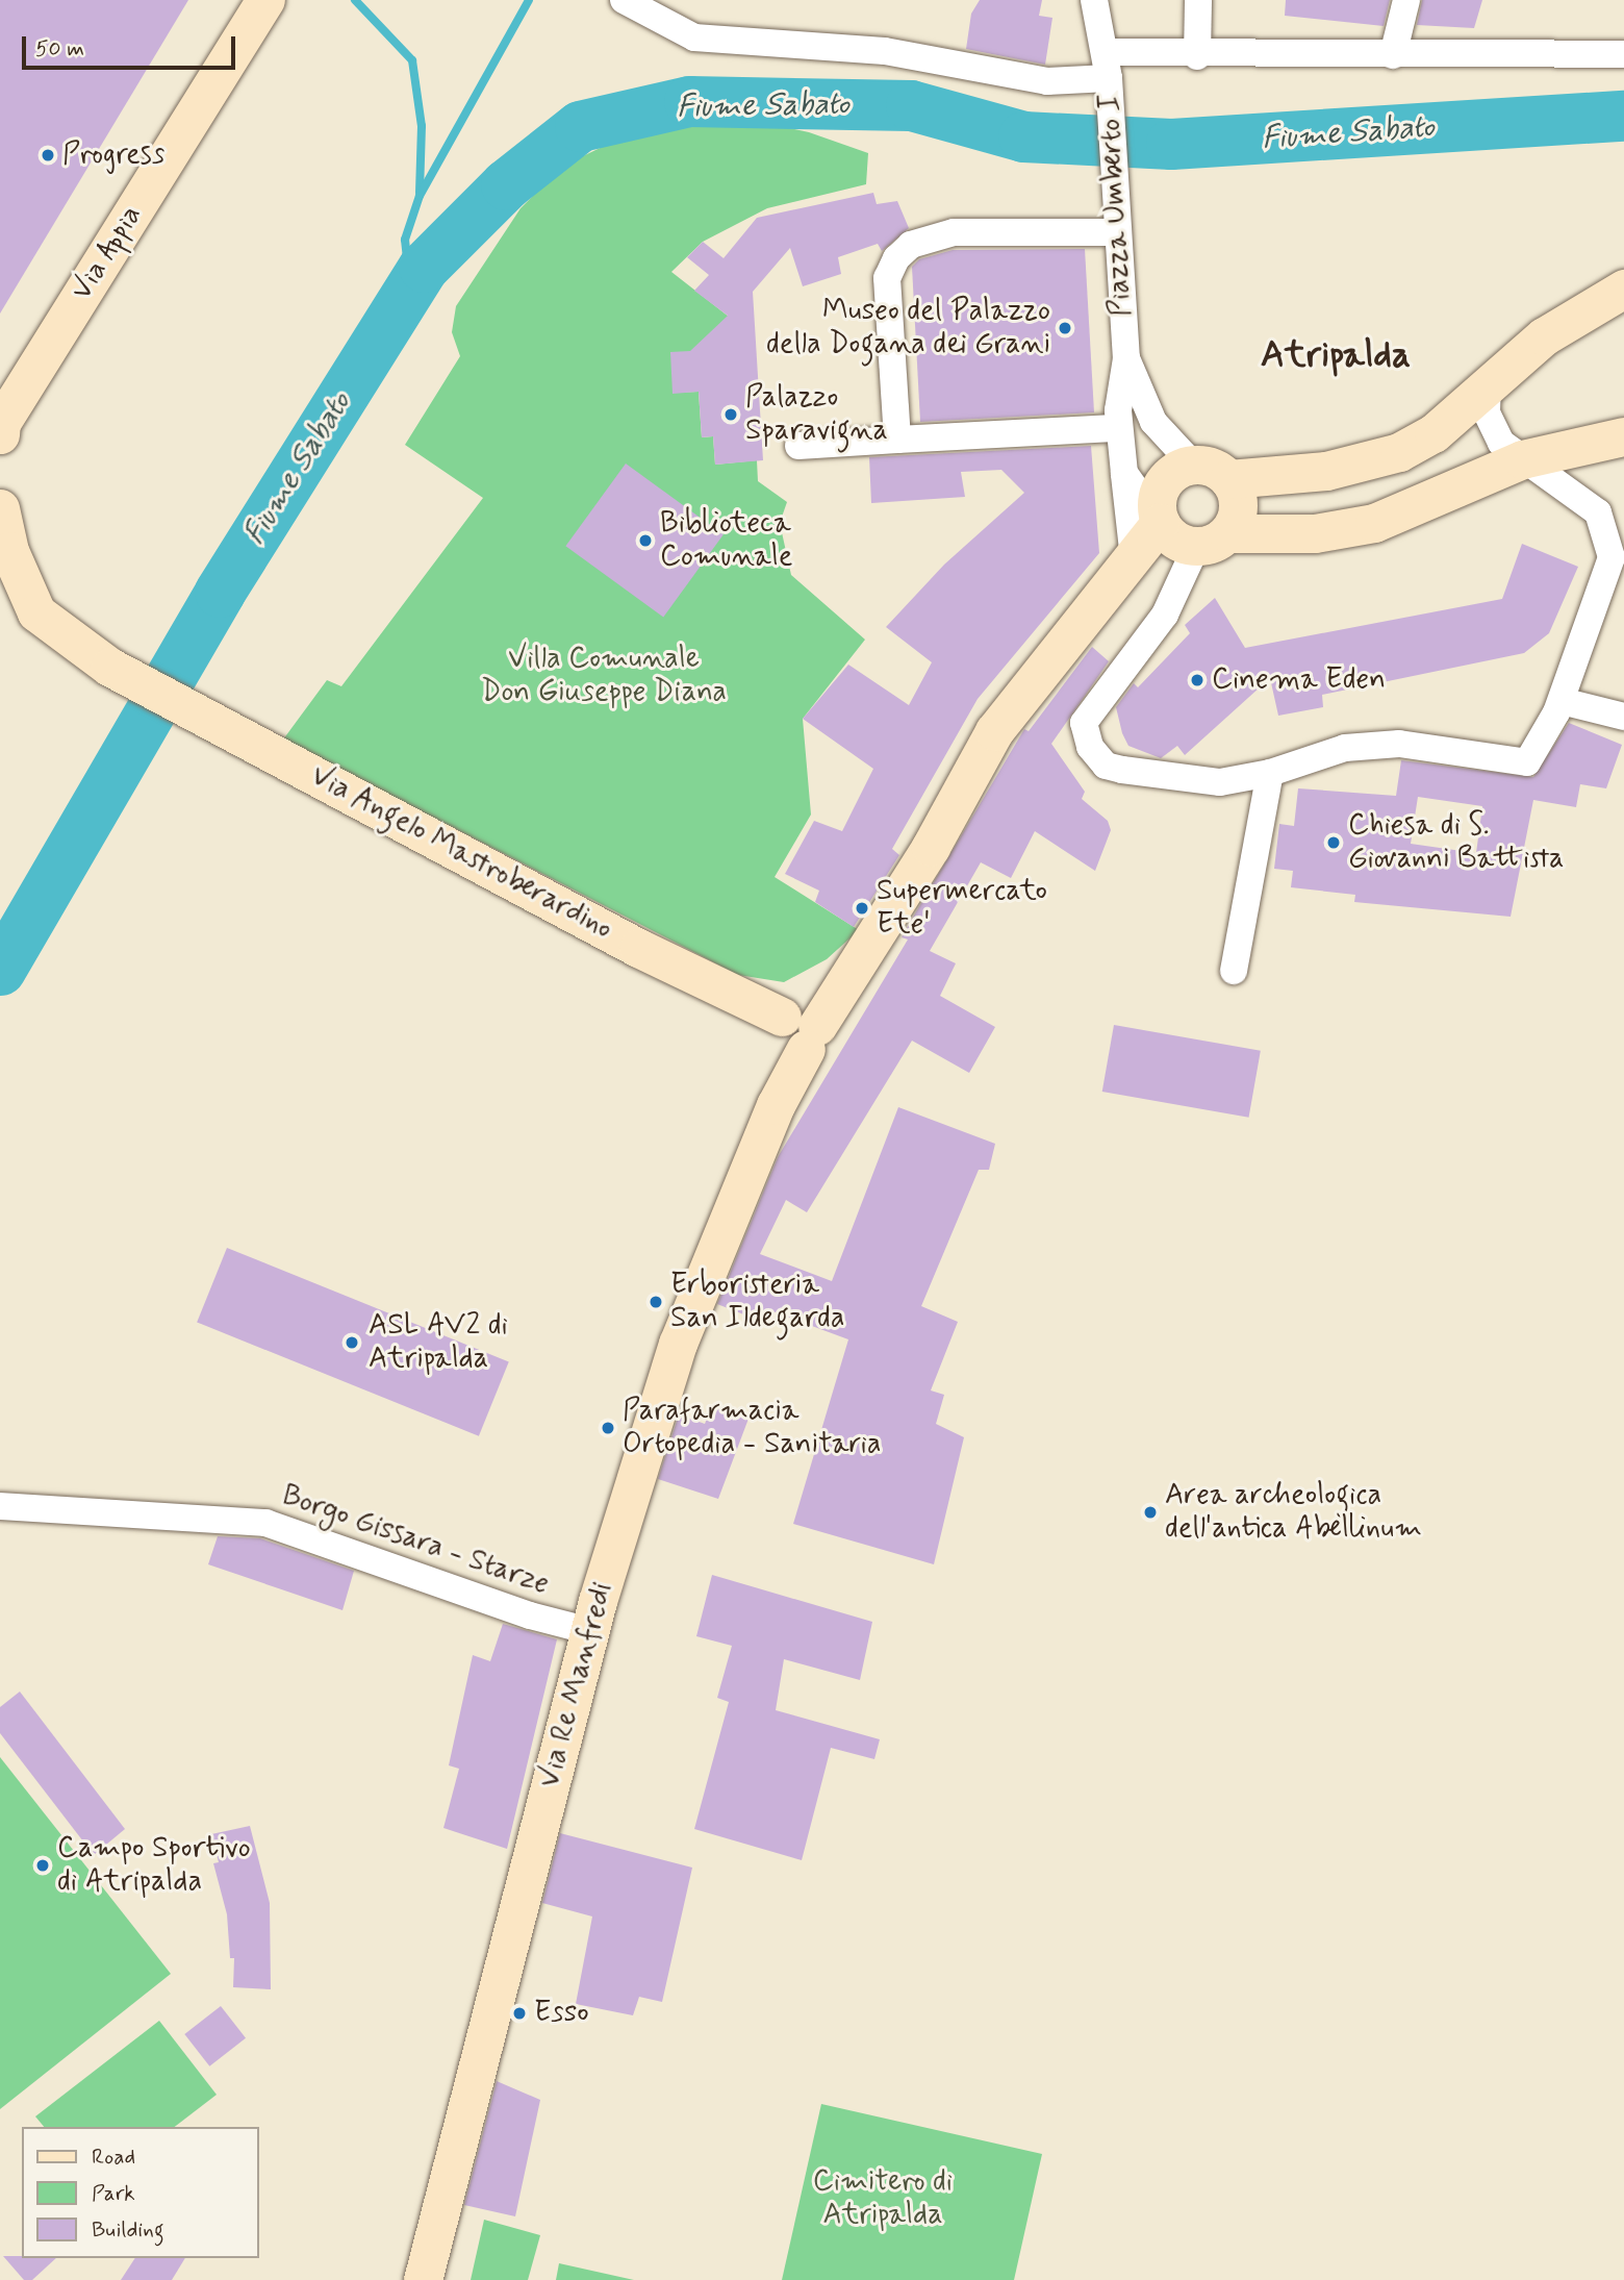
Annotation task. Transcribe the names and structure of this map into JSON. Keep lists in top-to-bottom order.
{
  "streets": {
    "street": [
      "Piazza Umberto I",
      "Via Appia",
      "Via Angelo Mastroberardino",
      "Borgo Gissara - Starze",
      "Via Re Manfredi"
    ]
  },
  "crossings": [
    ["Via Angelo Mastroberardino", "Via Re Manfredi"],
    ["Borgo Gissara - Starze", "Via Re Manfredi"]
  ],
  "districts": ["Atripalda"],
  "water": ["Fiume Sabato"],
  "parks": ["Villa Comunale Don Giuseppe Diana", "Cimitero di Atripalda"],
  "places": [
    "Progress",
    "Museo del Palazzo della Dogana dei Grani",
    "Palazzo Sparavigna",
    "Biblioteca Comunale",
    "Cinema Eden",
    "Chiesa di S. Giovanni Battista",
    "Supermercato Ete'",
    "Erboristeria San Ildegarda",
    "ASL AV2 di Atripalda",
    "Parafarmacia Ortopedia - Sanitaria",
    "Area archeologica dell'antica Abellinum",
    "Campo Sportivo di Atripalda",
    "Esso"
  ],
  "legend": ["Road", "Park", "Building"],
  "scale_bar": "50 m"
}
